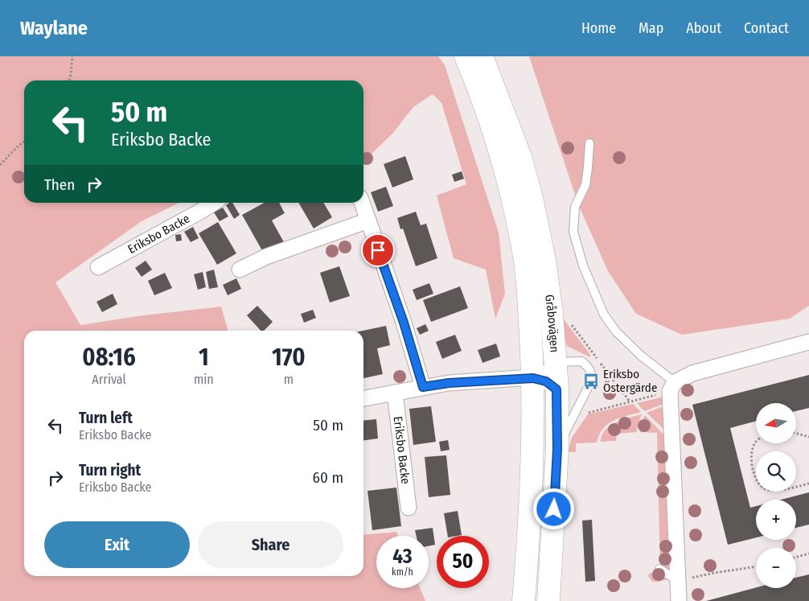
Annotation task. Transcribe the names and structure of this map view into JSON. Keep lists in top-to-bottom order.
{
  "streets": {
    "main road": ["Gråbovägen"],
    "street": ["Eriksbo Backe"]
  },
  "places": {
    "bus stop": ["Eriksbo Östergärde"]
  },
  "north": "left",
  "page": {
    "header": "Waylane",
    "nav": [
      "Home",
      "Map",
      "About",
      "Contact"
    ],
    "turn": ["50 m", "Eriksbo Backe"],
    "then": "Then",
    "eta": [
      "08:16",
      "Arrival",
      "1",
      "min",
      "170",
      "m"
    ],
    "list": [
      {
        "name": "Turn left",
        "note": "Eriksbo Backe",
        "value": "50 m"
      },
      {
        "name": "Turn right",
        "note": "Eriksbo Backe",
        "value": "60 m"
      }
    ],
    "map_buttons": ["+", "−"],
    "buttons": ["Exit", "Share"],
    "speed": "43 km/h",
    "limit": "50"
  }
}
